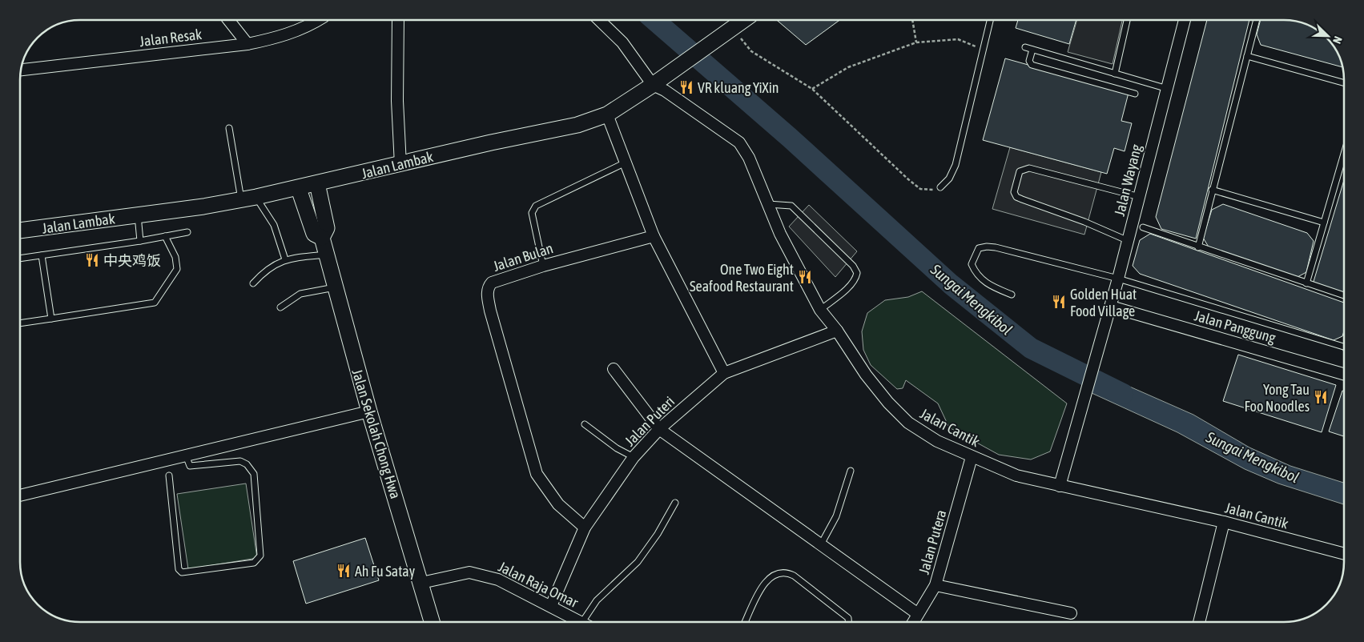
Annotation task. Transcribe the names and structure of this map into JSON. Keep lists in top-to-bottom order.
{
  "streets": {
    "street": [
      "Jalan Resak",
      "Jalan Lambak",
      "Jalan Wayang",
      "Jalan Bulan",
      "Jalan Panggung",
      "Jalan Puteri",
      "Jalan Cantik",
      "Jalan Sekolah Chong Hwa",
      "Jalan Putera",
      "Jalan Raja Omar"
    ]
  },
  "crossings": [
    ["Jalan Lambak", "Jalan Cantik"],
    ["Jalan Lambak", "Jalan Sekolah Chong Hwa"],
    ["Jalan Wayang", "Jalan Panggung"],
    ["Jalan Wayang", "Jalan Cantik"],
    ["Jalan Bulan", "Jalan Puteri"],
    ["Jalan Puteri", "Jalan Cantik"],
    ["Jalan Puteri", "Jalan Raja Omar"],
    ["Jalan Cantik", "Jalan Putera"],
    ["Jalan Sekolah Chong Hwa", "Jalan Raja Omar"]
  ],
  "water": ["Sungai Mengkibol"],
  "places": {
    "restaurant": [
      "VR kluang YiXin",
      "中央鸡饭",
      "One Two Eight Seafood Restaurant",
      "Golden Huat Food Village",
      "Yong Tau Foo Noodles",
      "Ah Fu Satay"
    ]
  },
  "north": "bottom right"
}
